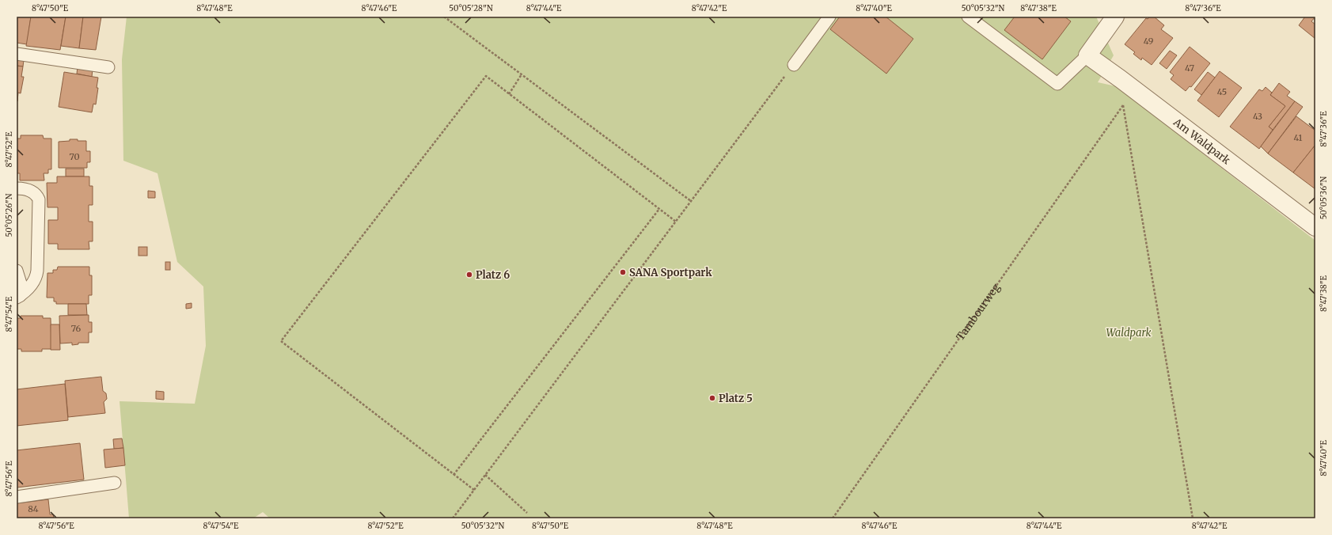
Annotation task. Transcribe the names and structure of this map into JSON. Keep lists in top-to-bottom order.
{
  "streets": {
    "street": ["Am Waldpark"],
    "path": ["Tambourweg"]
  },
  "parks": ["Waldpark"],
  "places": ["SANA Sportpark", "Platz 6", "Platz 5"],
  "house_numbers": [
    "49",
    "47",
    "45",
    "43",
    "41",
    "70",
    "76",
    "84"
  ],
  "coordinates": [
    "8°47'50\"E",
    "8°47'48\"E",
    "8°47'46\"E",
    "50°05'28\"N",
    "8°47'44\"E",
    "8°47'42\"E",
    "8°47'40\"E",
    "50°05'32\"N",
    "8°47'38\"E",
    "8°47'36\"E",
    "8°47'52\"E",
    "50°05'36\"N",
    "50°05'26\"N",
    "8°47'54\"E",
    "8°47'56\"E"
  ]
}
